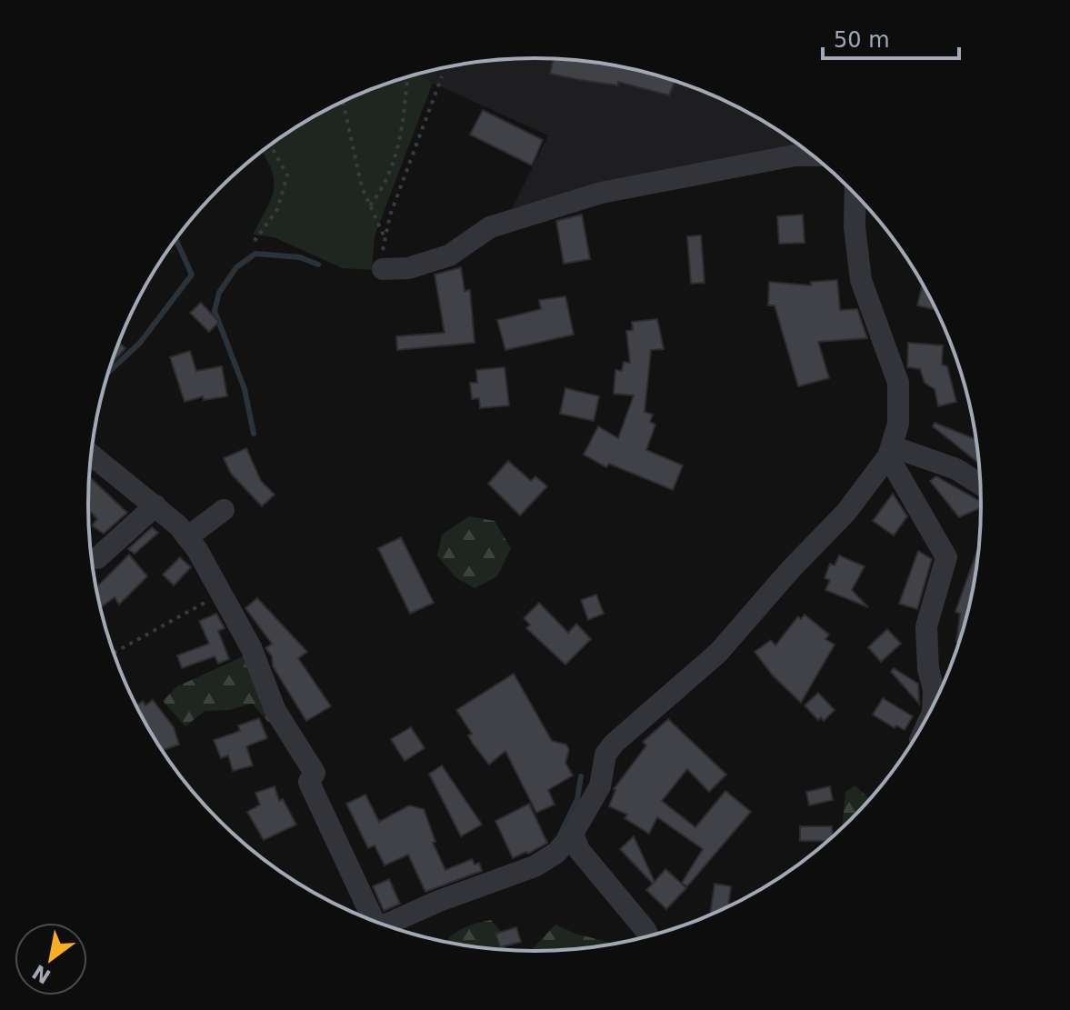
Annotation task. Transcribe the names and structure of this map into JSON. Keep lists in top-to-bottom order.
{
  "scale_bar": "50 m",
  "north": "bottom left"
}
